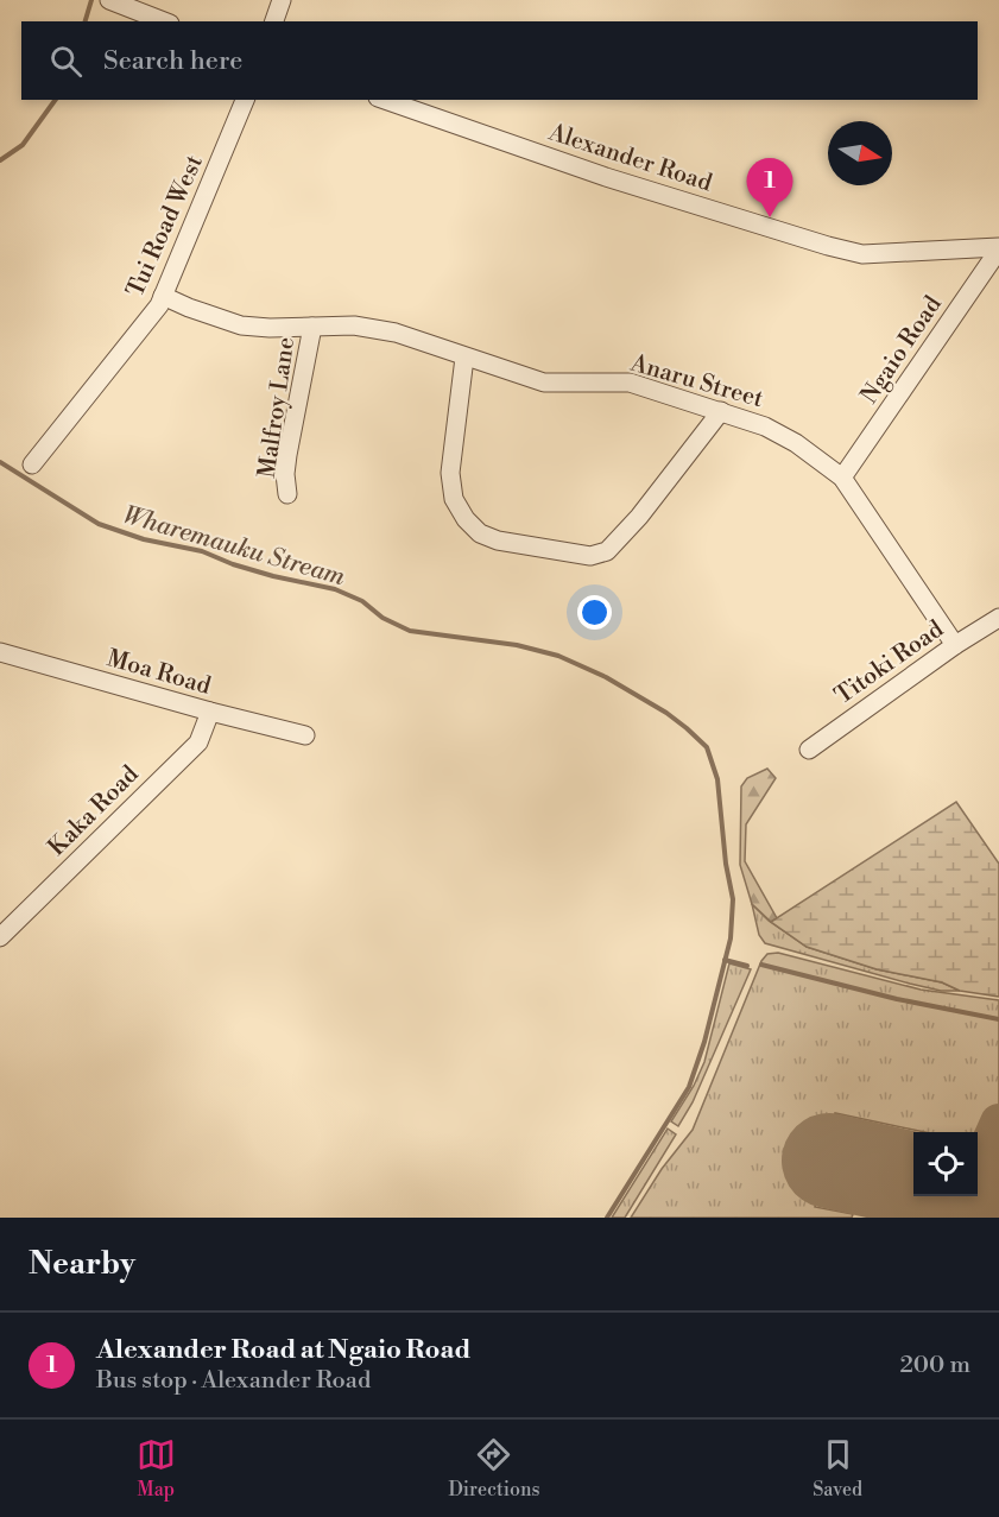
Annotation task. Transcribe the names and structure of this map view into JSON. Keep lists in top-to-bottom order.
{
  "streets": {
    "street": [
      "Alexander Road",
      "Tui Road West",
      "Ngaio Road",
      "Anaru Street",
      "Malfroy Lane",
      "Titoki Road",
      "Moa Road",
      "Kaka Road"
    ]
  },
  "crossings": [
    ["Alexander Road", "Ngaio Road"],
    ["Tui Road West", "Anaru Street"],
    ["Ngaio Road", "Anaru Street"],
    ["Anaru Street", "Malfroy Lane"],
    ["Anaru Street", "Titoki Road"],
    ["Moa Road", "Kaka Road"]
  ],
  "water": ["Wharemauku Stream"],
  "north": "right",
  "page": {
    "search": "Search here",
    "pins": "1",
    "heading": "Nearby",
    "list": [
      {
        "mark": "1",
        "name": "Alexander Road at Ngaio Road",
        "note": "Bus stop · Alexander Road",
        "value": "200 m"
      }
    ],
    "nav": ["Map", "Directions", "Saved"]
  }
}
